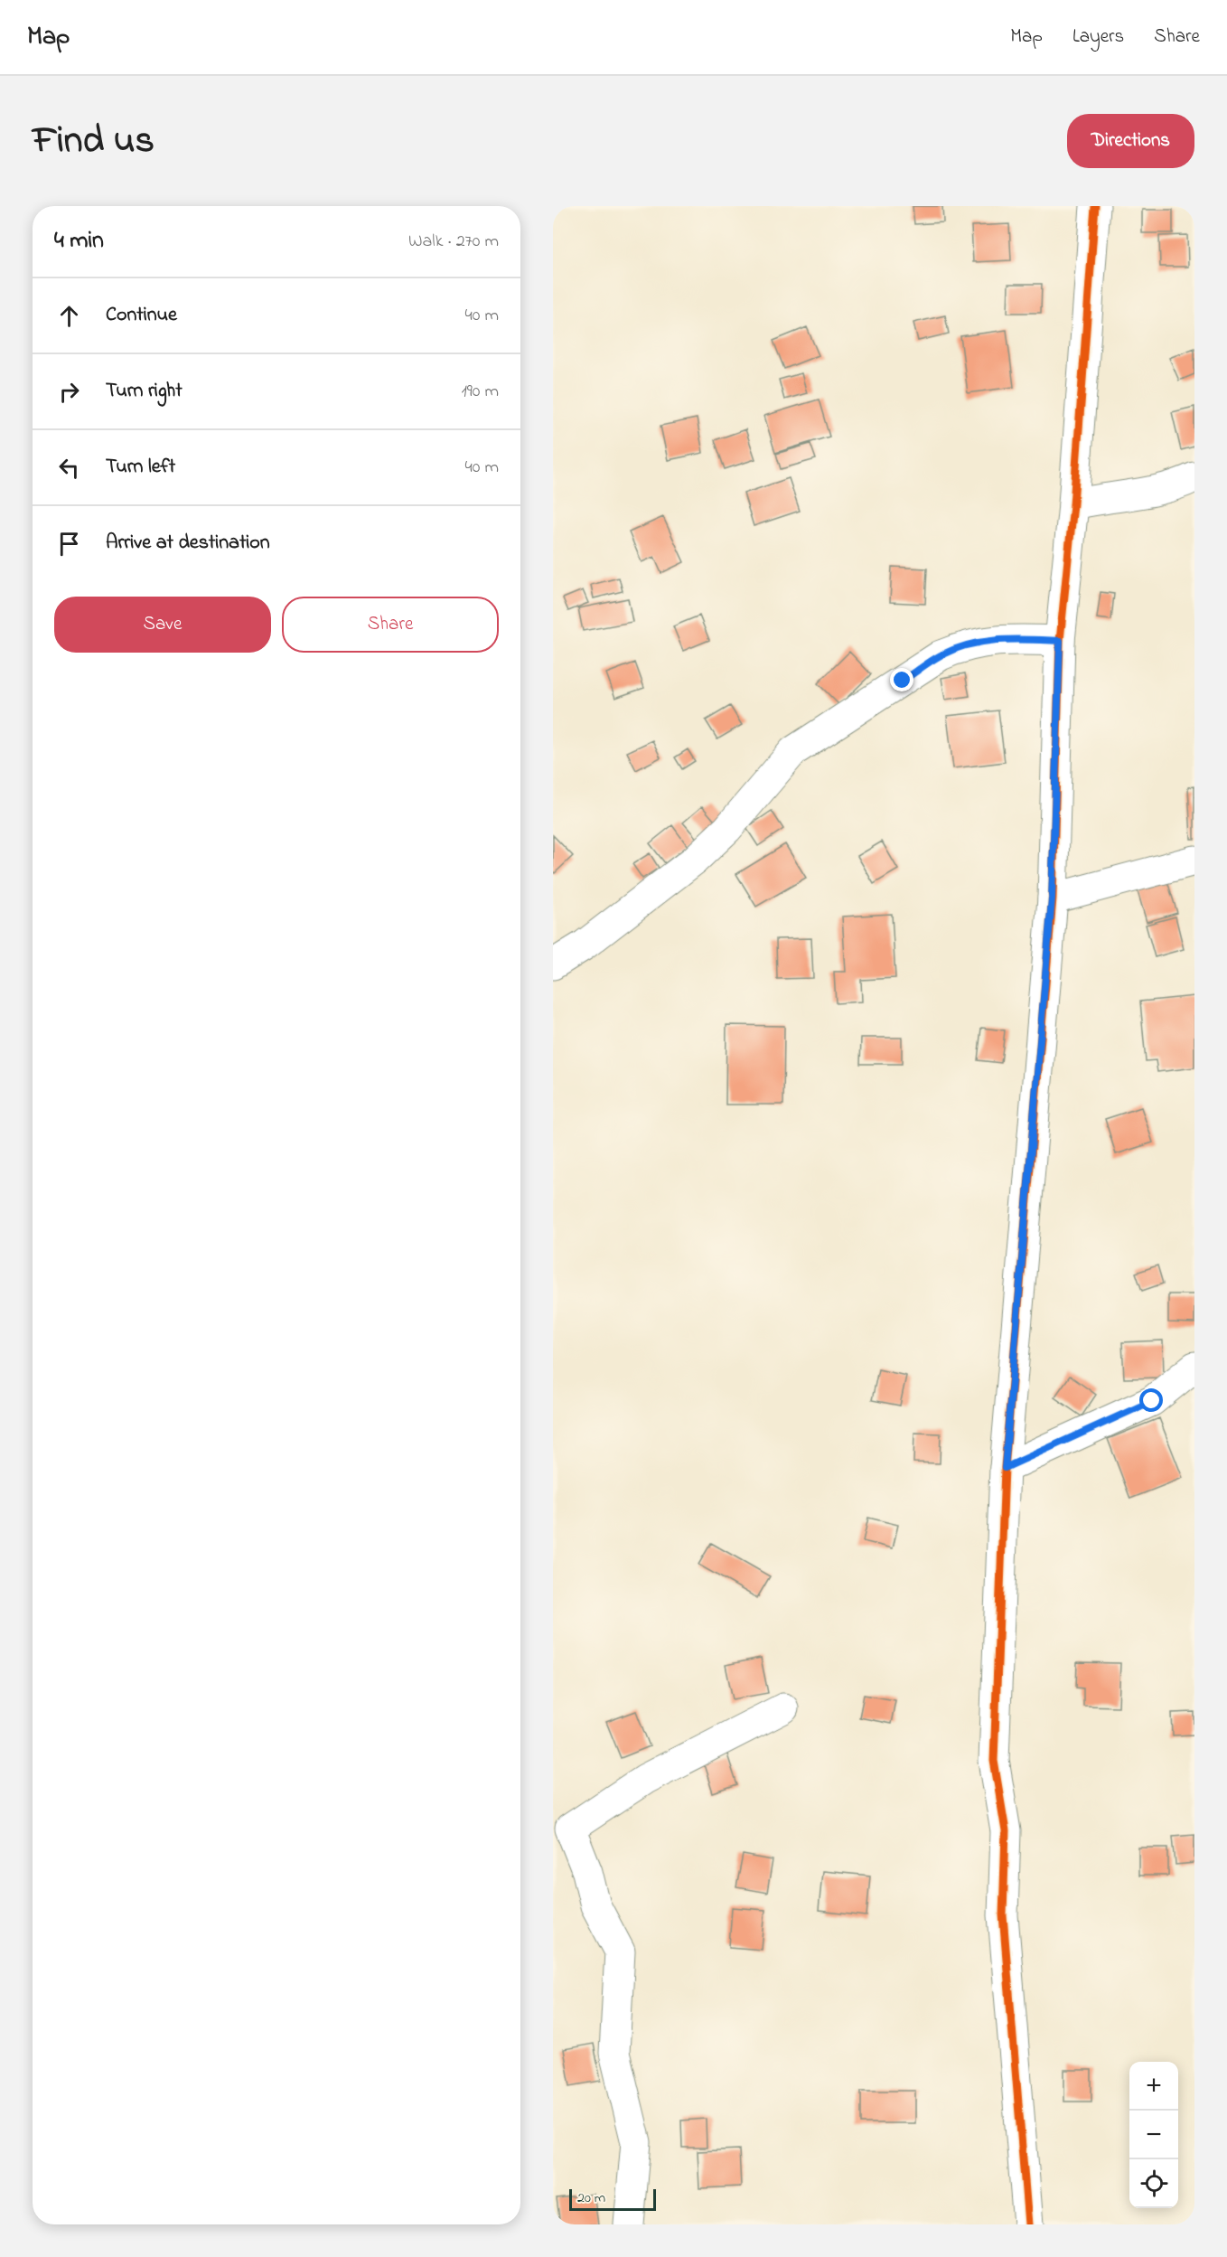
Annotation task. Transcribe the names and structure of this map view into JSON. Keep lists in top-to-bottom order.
{
  "scale_bar": "20 m",
  "page": {
    "header": "Map",
    "nav": ["Map", "Layers", "Share"],
    "title": "Find us",
    "buttons": [
      "Directions",
      ["Save", "Share"]
    ],
    "heading": ["4 min", "Walk · 270 m"],
    "list": [
      ["Continue", "40 m"],
      ["Turn right", "190 m"],
      ["Turn left", "40 m"],
      "Arrive at destination"
    ],
    "map_buttons": ["+", "−"],
    "scale": "20 m"
  }
}
